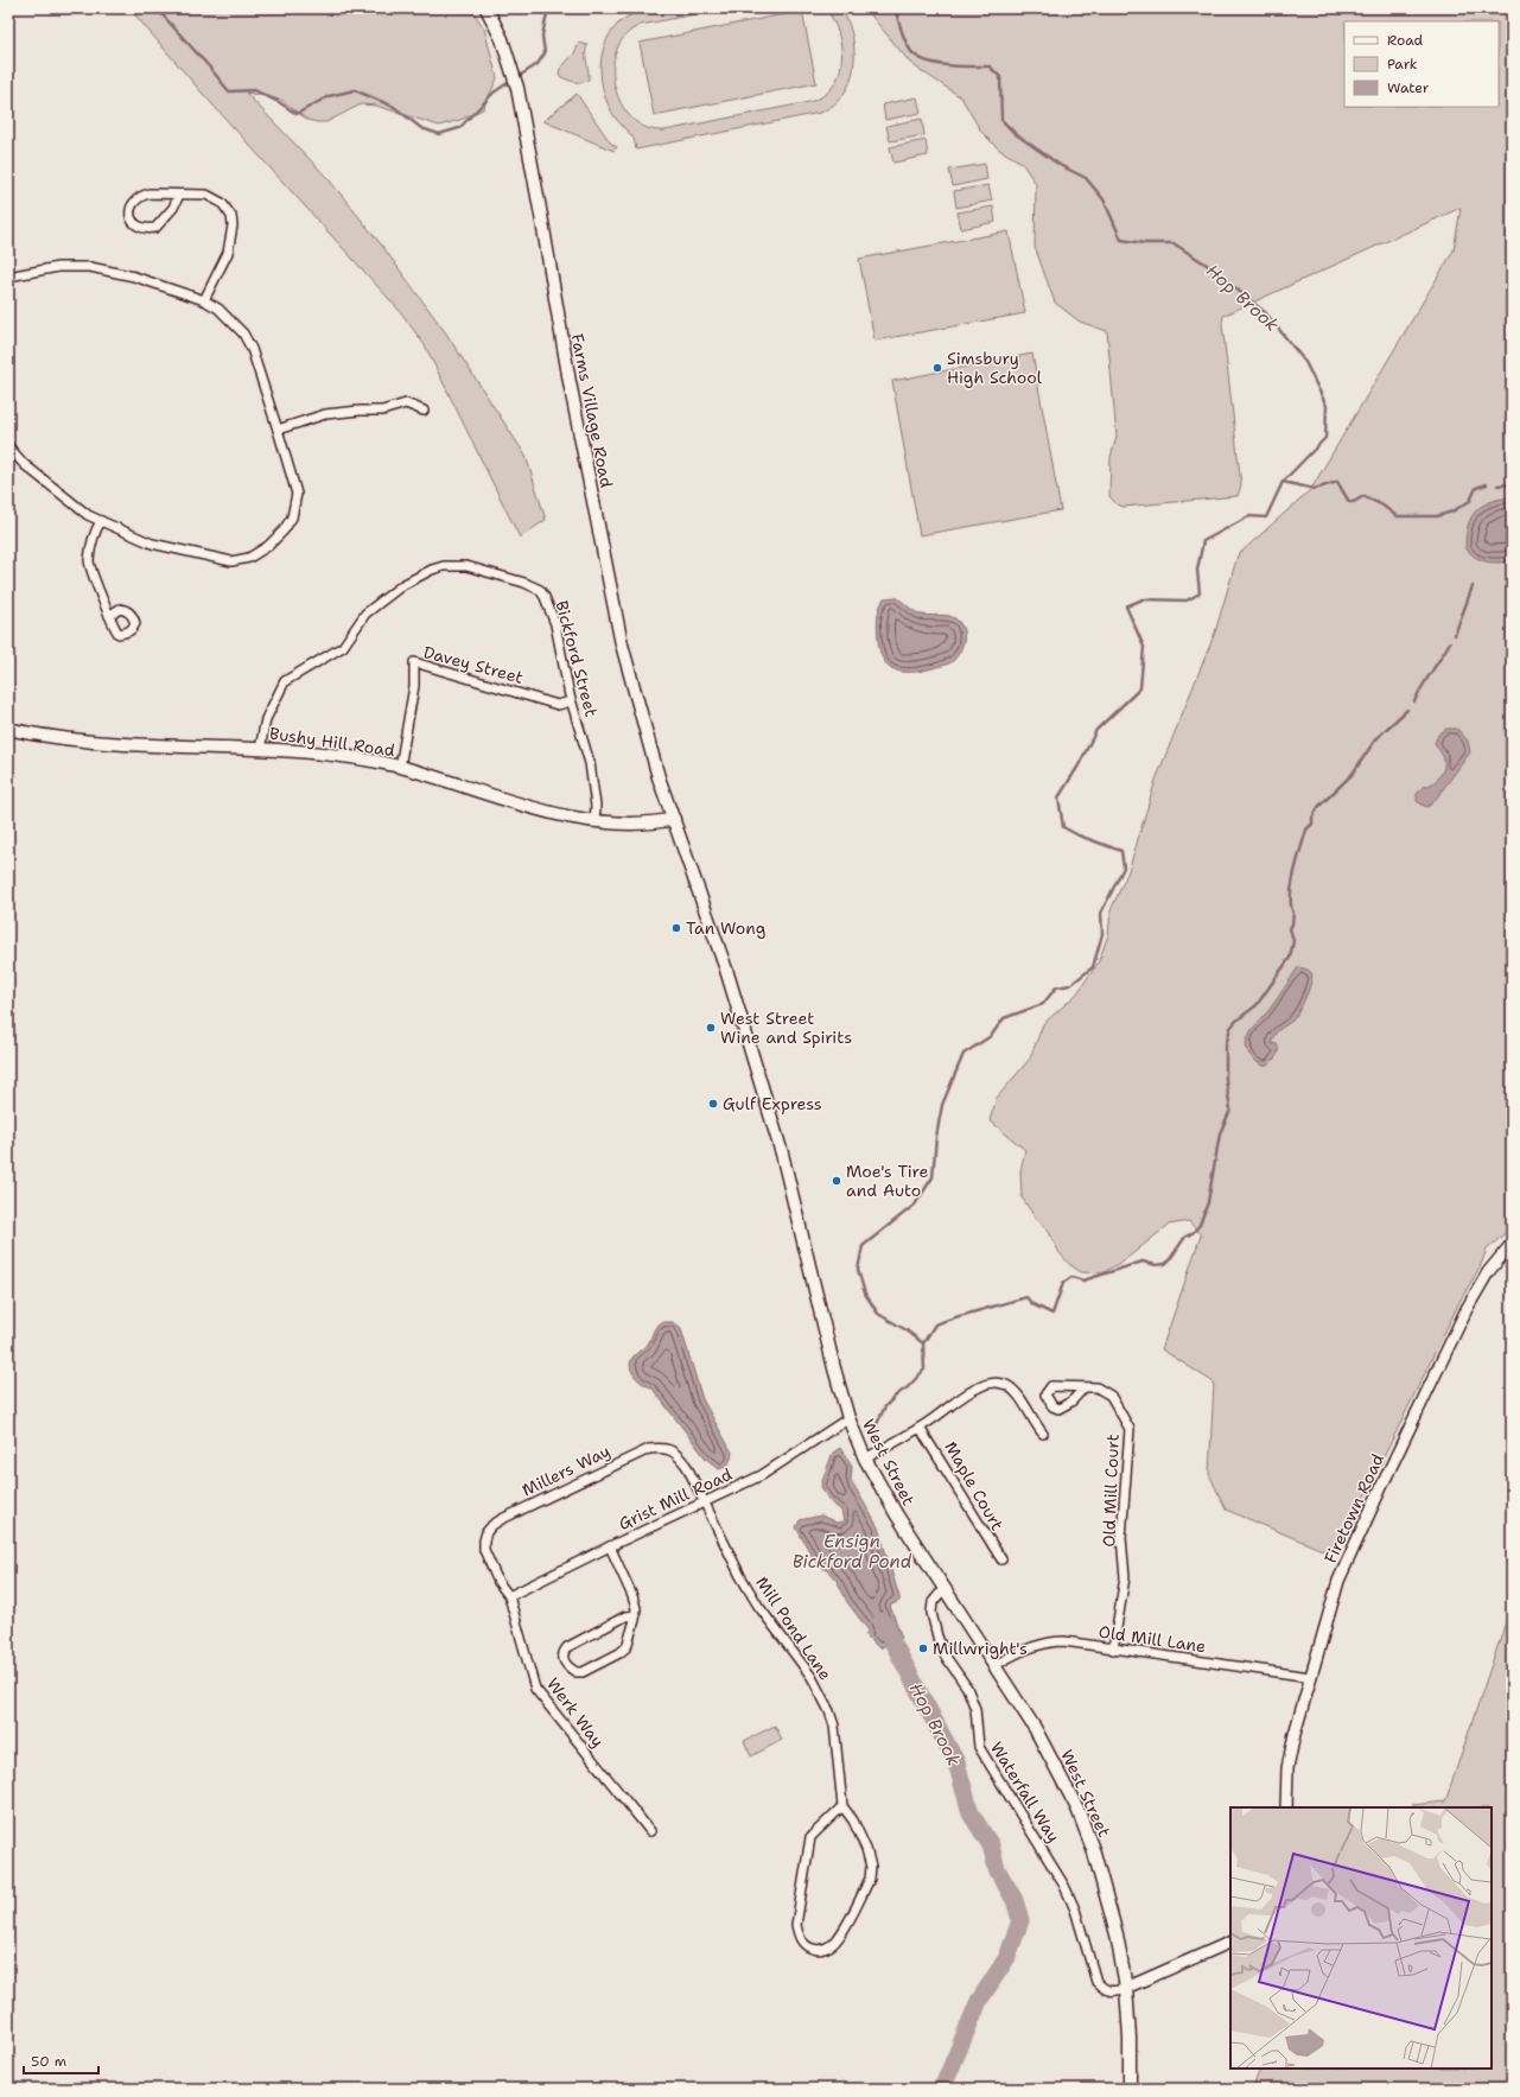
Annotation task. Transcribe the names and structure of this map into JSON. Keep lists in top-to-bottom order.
{
  "streets": {
    "main road": ["Farms Village Road", "Bushy Hill Road", "West Street"],
    "street": [
      "Bickford Street",
      "Davey Street",
      "Millers Way",
      "Maple Court",
      "Old Mill Court",
      "Grist Mill Road",
      "Firetown Road",
      "Mill Pond Lane",
      "Old Mill Lane",
      "Werk Way",
      "Waterfall Way"
    ]
  },
  "crossings": [
    ["Farms Village Road", "Bushy Hill Road"],
    ["Farms Village Road", "West Street"],
    ["Bickford Street", "Davey Street"],
    ["Bickford Street", "Bushy Hill Road"],
    ["Davey Street", "Bushy Hill Road"],
    ["Bushy Hill Road", "West Street"],
    ["West Street", "Grist Mill Road"],
    ["West Street", "Old Mill Lane"],
    ["West Street", "Waterfall Way"],
    ["Millers Way", "Grist Mill Road"],
    ["Millers Way", "Mill Pond Lane"],
    ["Millers Way", "Werk Way"],
    ["Old Mill Court", "Old Mill Lane"],
    ["Grist Mill Road", "Mill Pond Lane"],
    ["Grist Mill Road", "Werk Way"],
    ["Firetown Road", "Old Mill Lane"]
  ],
  "water": ["Hop Brook", "Ensign Bickford Pond"],
  "places": [
    "Simsbury High School",
    "Tan Wong",
    "West Street Wine and Spirits",
    "Gulf Express",
    "Moe's Tire and Auto",
    "Millwright's"
  ],
  "legend": ["Road", "Park", "Water"],
  "scale_bar": "50 m"
}
